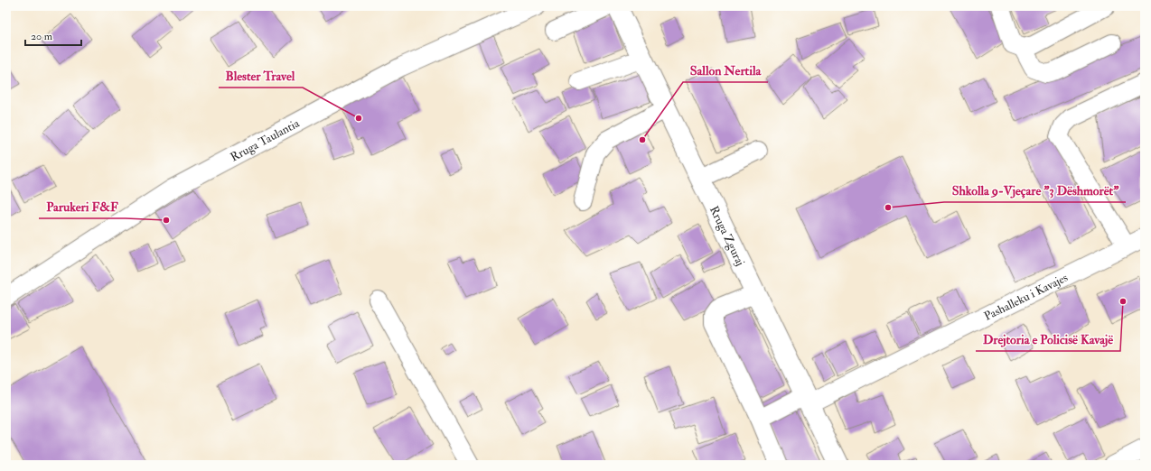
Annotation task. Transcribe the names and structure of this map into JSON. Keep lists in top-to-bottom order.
{
  "streets": {
    "main road": ["Rruga Zguraj"],
    "street": ["Rruga Taulantia", "Pashalleku i Kavajes"]
  },
  "crossings": [
    ["Rruga Zguraj", "Pashalleku i Kavajes"]
  ],
  "places": [
    "Blester Travel",
    "Sallon Nertila",
    "Shkolla 9-Vjeçare \"3 Dëshmorët\"",
    "Parukeri F&F",
    "Drejtoria e Policisë Kavajë"
  ],
  "scale_bar": "20 m"
}
